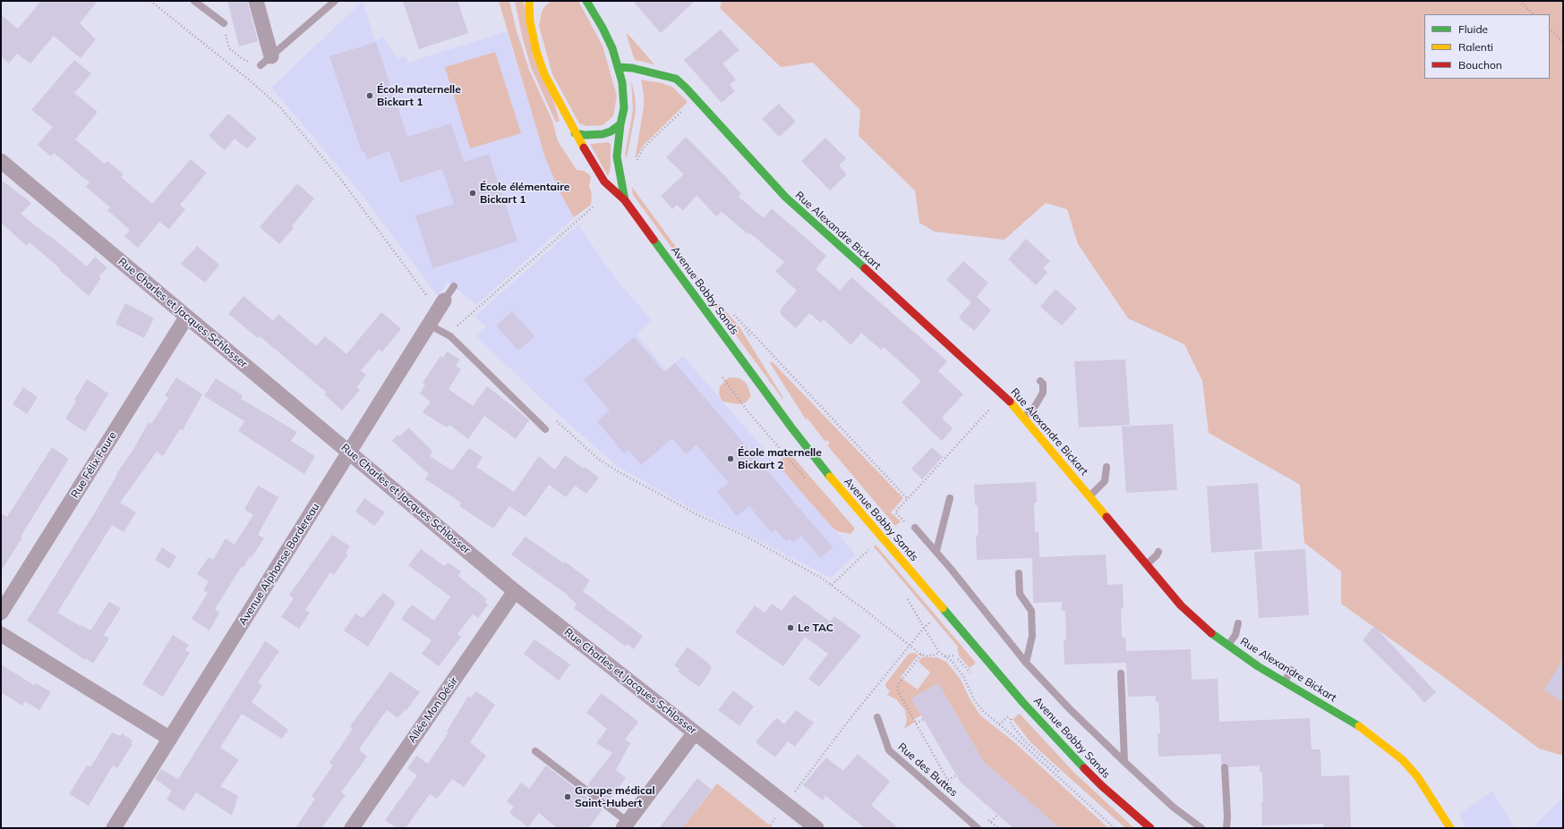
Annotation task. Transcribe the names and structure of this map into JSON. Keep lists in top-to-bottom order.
{
  "streets": {
    "main road": ["Rue Alexandre Bickart", "Avenue Bobby Sands"],
    "street": [
      "Rue Charles et Jacques Schlosser",
      "Rue Félix Faure",
      "Avenue Alphonse Bordereau",
      "Allée Mon Désir"
    ],
    "lane": ["Rue des Buttes"]
  },
  "crossings": [
    ["Rue Alexandre Bickart", "Avenue Bobby Sands"],
    ["Rue Charles et Jacques Schlosser", "Rue Félix Faure"],
    ["Rue Charles et Jacques Schlosser", "Avenue Alphonse Bordereau"],
    ["Rue Charles et Jacques Schlosser", "Allée Mon Désir"]
  ],
  "places": [
    "École maternelle Bickart 1",
    "École élémentaire Bickart 1",
    "École maternelle Bickart 2",
    "Le TAC",
    "Groupe médical Saint-Hubert"
  ],
  "legend": ["Fluide", "Ralenti", "Bouchon"]
}
